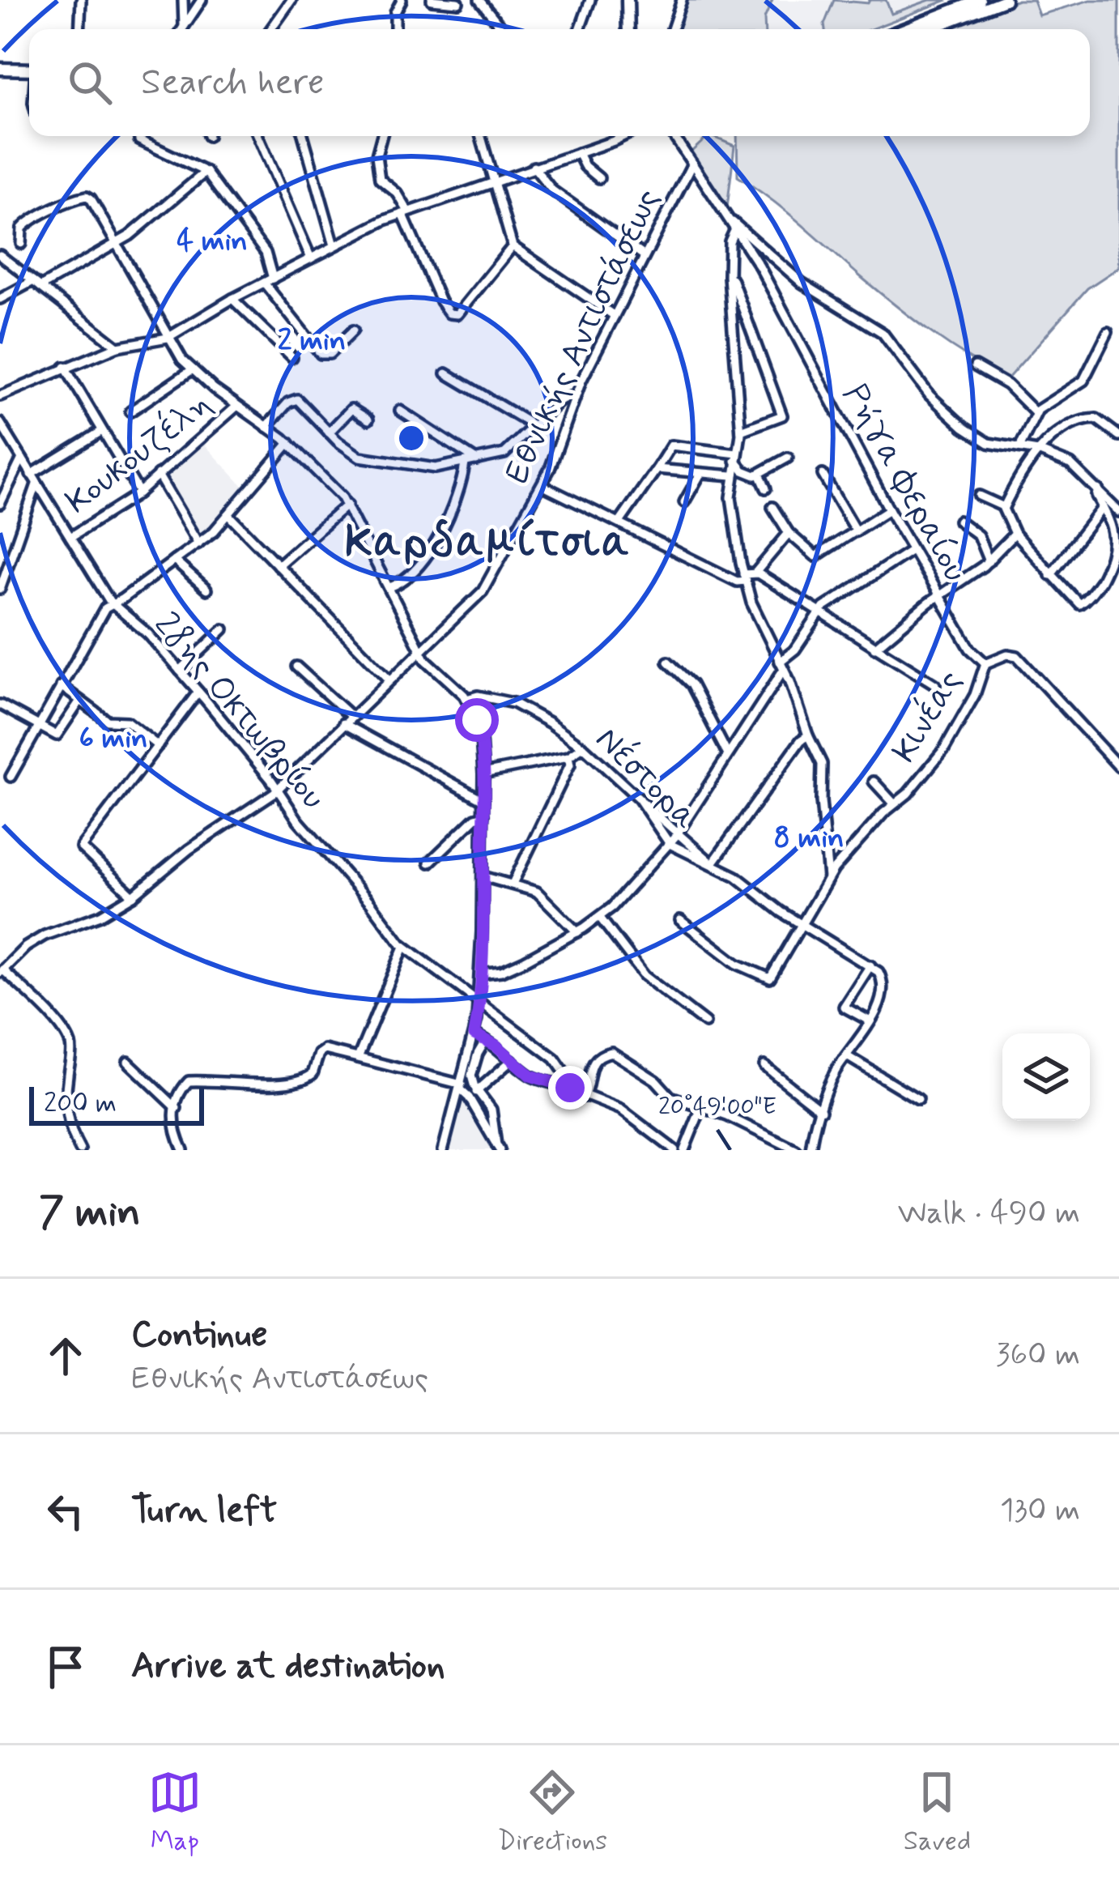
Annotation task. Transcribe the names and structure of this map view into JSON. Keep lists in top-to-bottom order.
{
  "streets": {
    "street": [
      "Εθνικής Αντιστάσεως",
      "Κουκουζέλη",
      "Ρήγα Φεραίου",
      "28ης Οκτωβρίου",
      "Κινέας",
      "Νέστορα"
    ]
  },
  "crossings": [
    ["Εθνικής Αντιστάσεως", "Ρήγα Φεραίου"],
    ["Εθνικής Αντιστάσεως", "28ης Οκτωβρίου"],
    ["Κουκουζέλη", "28ης Οκτωβρίου"],
    ["Ρήγα Φεραίου", "Κινέας"],
    ["Κινέας", "Νέστορα"]
  ],
  "districts": ["Καρδαμίτσια"],
  "scale_bar": "200 m",
  "page": {
    "search": "Search here",
    "scale": "200 m",
    "heading": ["7 min", "Walk · 490 m"],
    "list": [
      ["Continue", "Εθνικής Αντιστάσεως", "360 m"],
      ["Turn left", "130 m"],
      "Arrive at destination"
    ],
    "nav": ["Map", "Directions", "Saved"]
  },
  "coordinates": ["20°49'00\"E"],
  "rings": [
    "4 min",
    "2 min",
    "6 min",
    "8 min"
  ]
}
